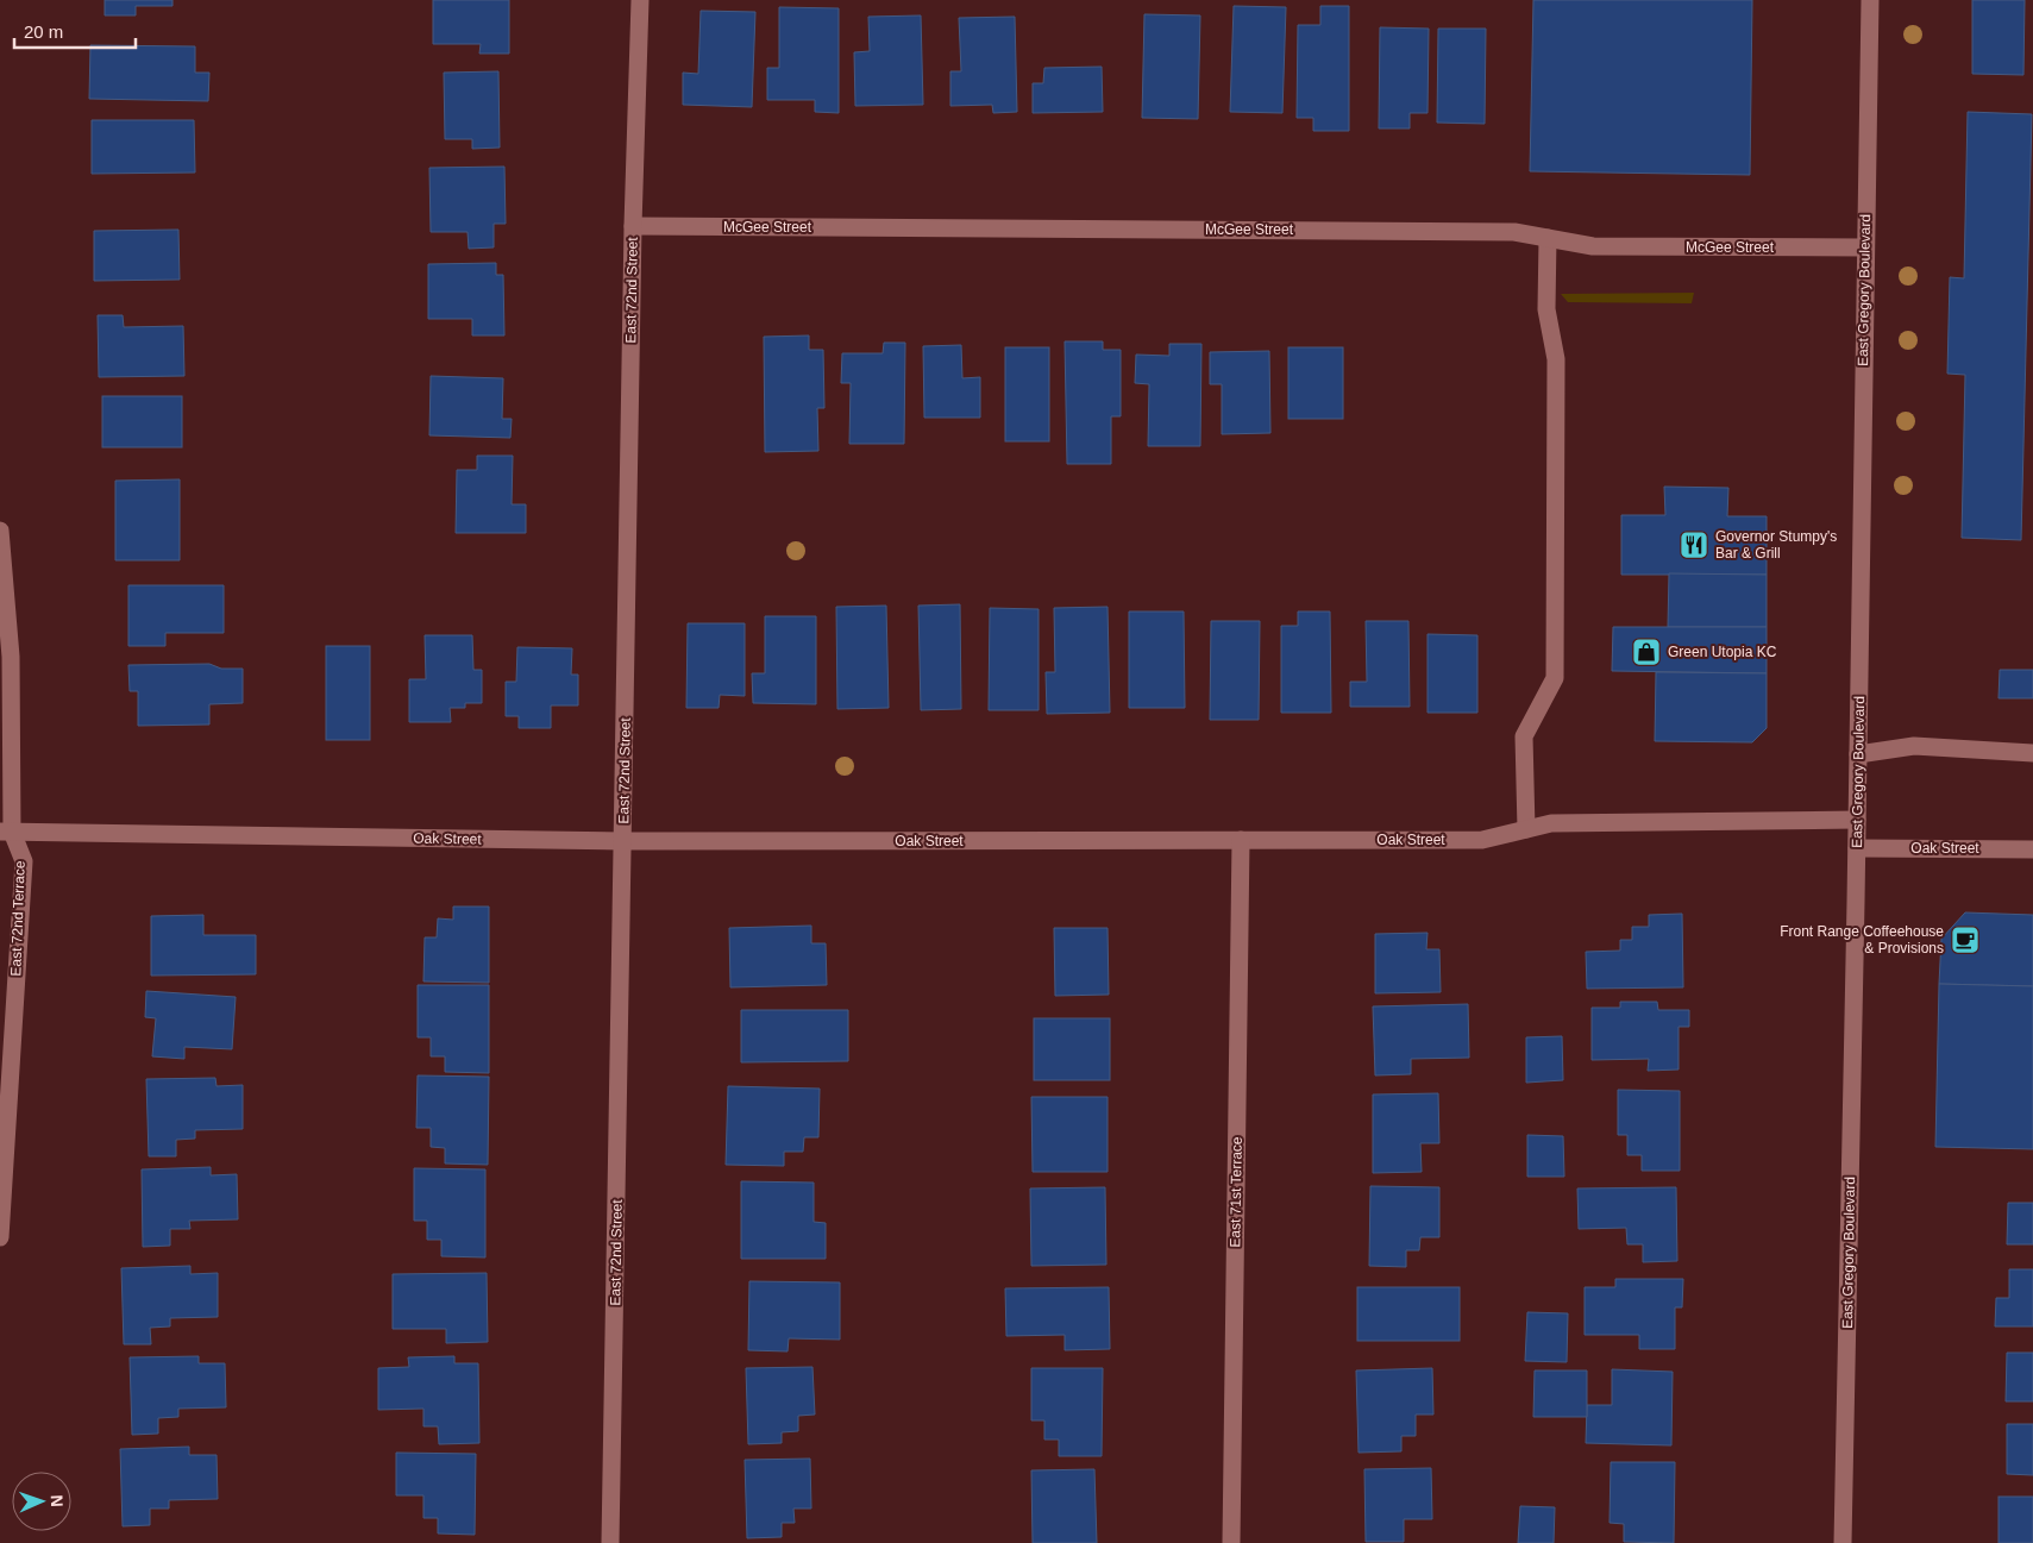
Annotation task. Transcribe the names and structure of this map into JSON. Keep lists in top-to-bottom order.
{
  "streets": {
    "street": [
      "McGee Street",
      "East 72nd Street",
      "East Gregory Boulevard",
      "Oak Street",
      "East 72nd Terrace",
      "East 71st Terrace"
    ]
  },
  "crossings": [
    ["McGee Street", "East 72nd Street"],
    ["McGee Street", "East Gregory Boulevard"],
    ["East 72nd Street", "Oak Street"],
    ["East Gregory Boulevard", "Oak Street"],
    ["Oak Street", "East 72nd Terrace"],
    ["Oak Street", "East 71st Terrace"]
  ],
  "places": {
    "restaurant": ["Governor Stumpy's Bar & Grill"],
    "shop": ["Green Utopia KC"],
    "cafe": ["Front Range Coffeehouse & Provisions"]
  },
  "scale_bar": "20 m",
  "north": "right"
}
